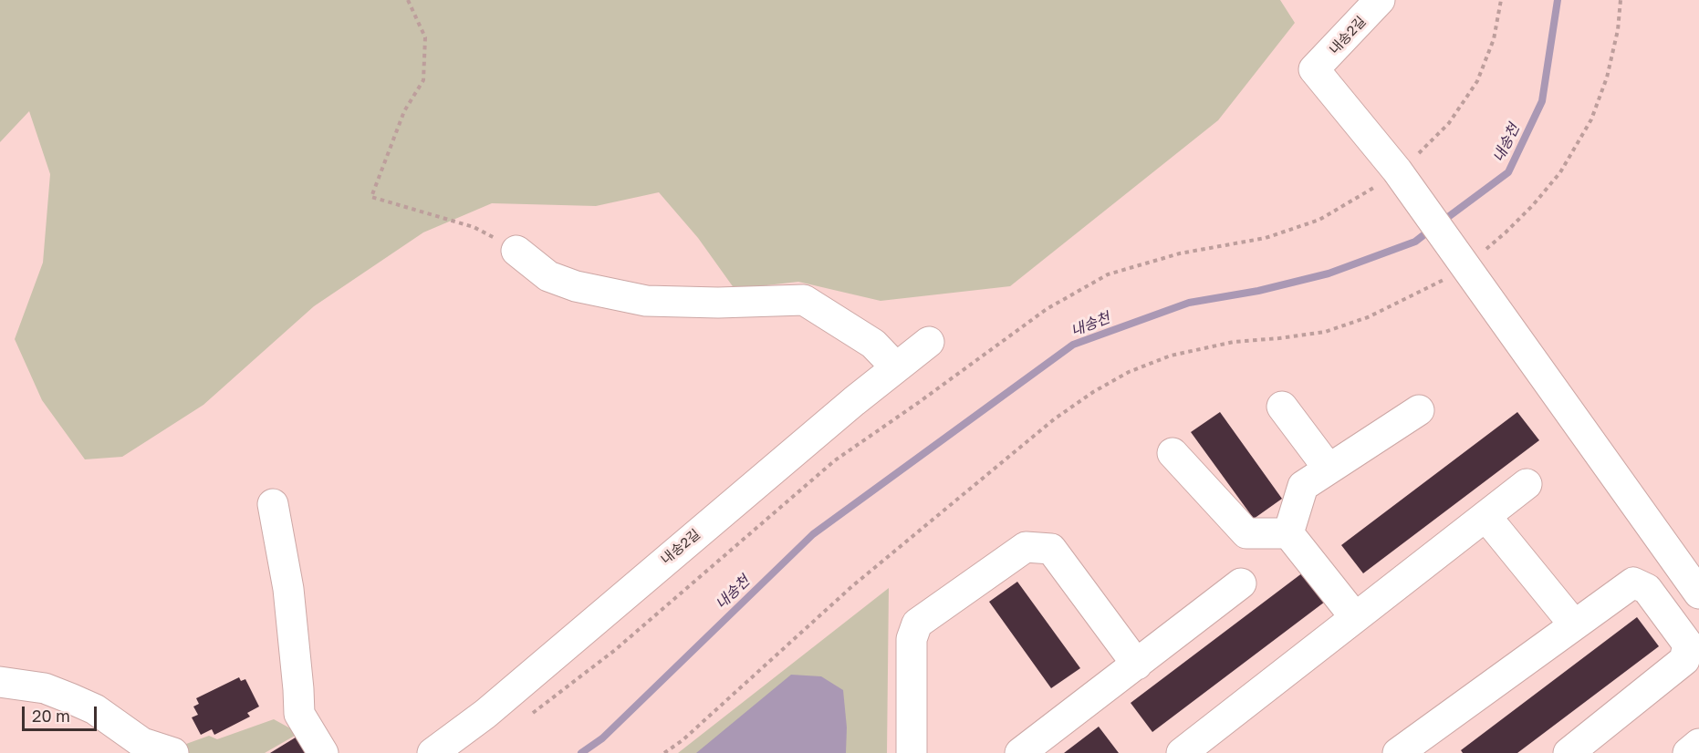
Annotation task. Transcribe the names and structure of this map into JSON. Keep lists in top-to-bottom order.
{
  "streets": {
    "street": ["내송2길"]
  },
  "water": ["내송천"],
  "scale_bar": "20 m"
}
